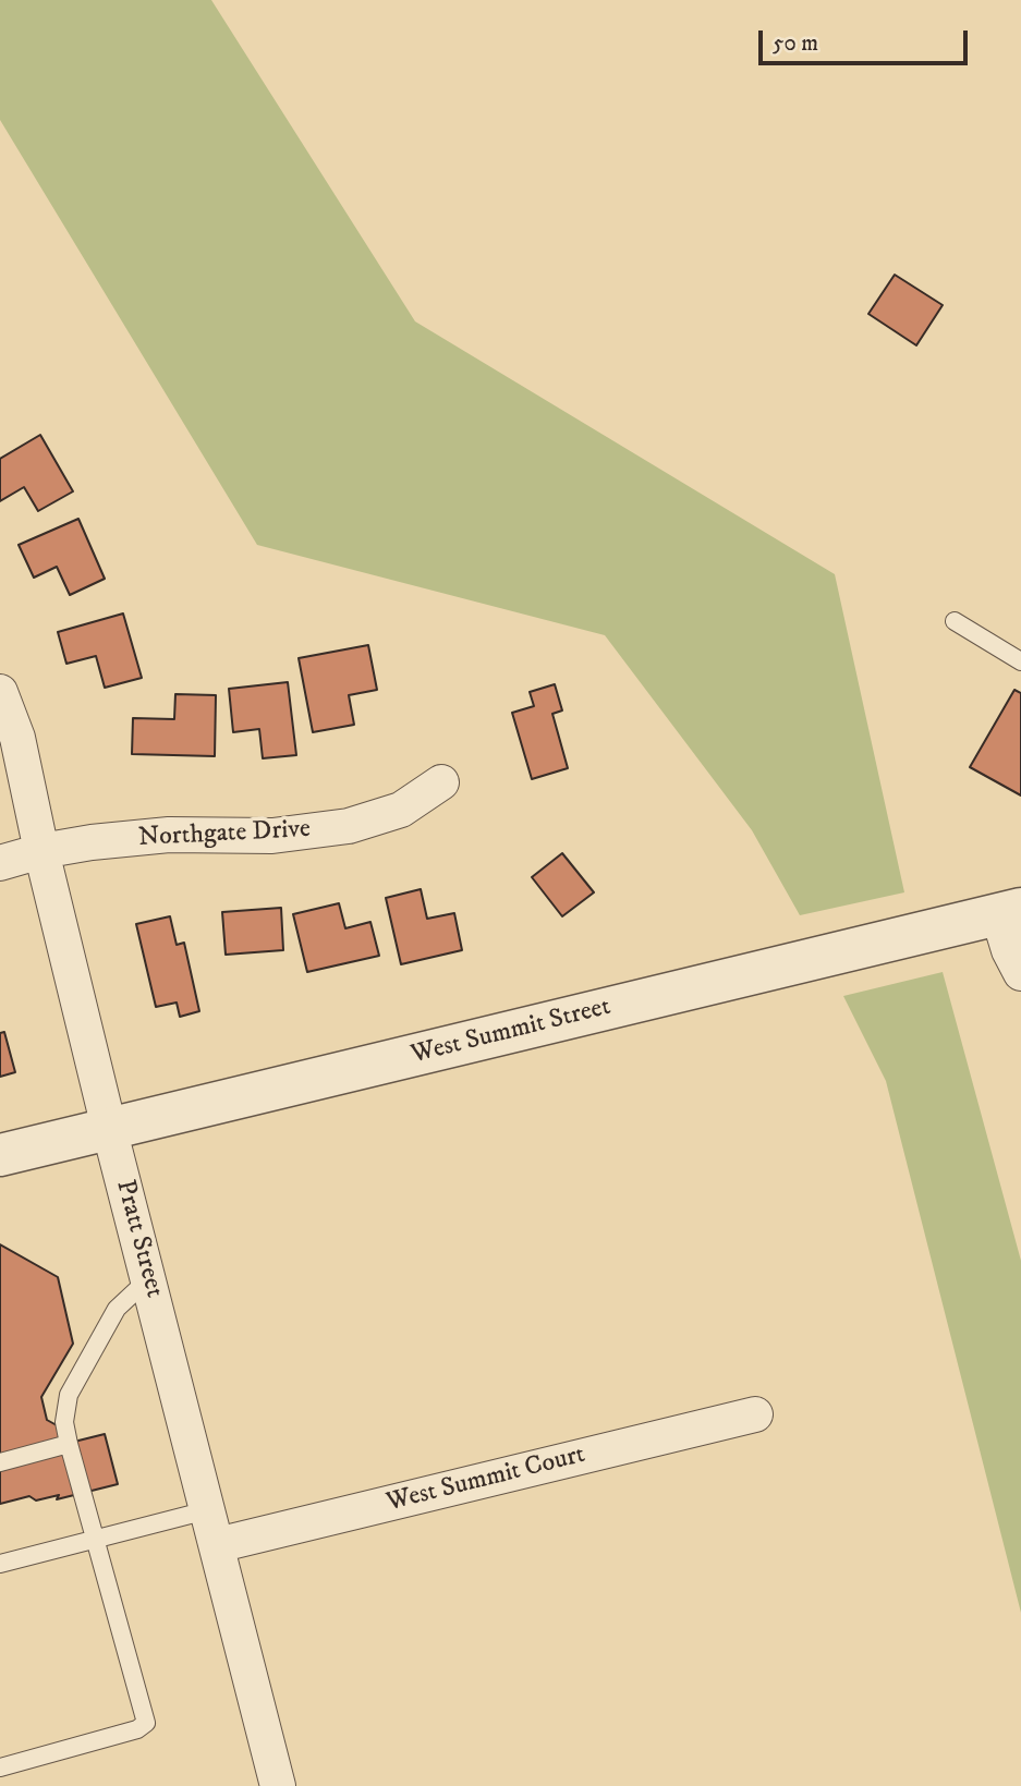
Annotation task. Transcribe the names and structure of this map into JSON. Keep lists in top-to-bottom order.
{
  "streets": {
    "street": [
      "Northgate Drive",
      "West Summit Street",
      "Pratt Street",
      "West Summit Court"
    ]
  },
  "crossings": [
    ["Northgate Drive", "Pratt Street"],
    ["West Summit Street", "Pratt Street"],
    ["Pratt Street", "West Summit Court"]
  ],
  "scale_bar": "50 m"
}
